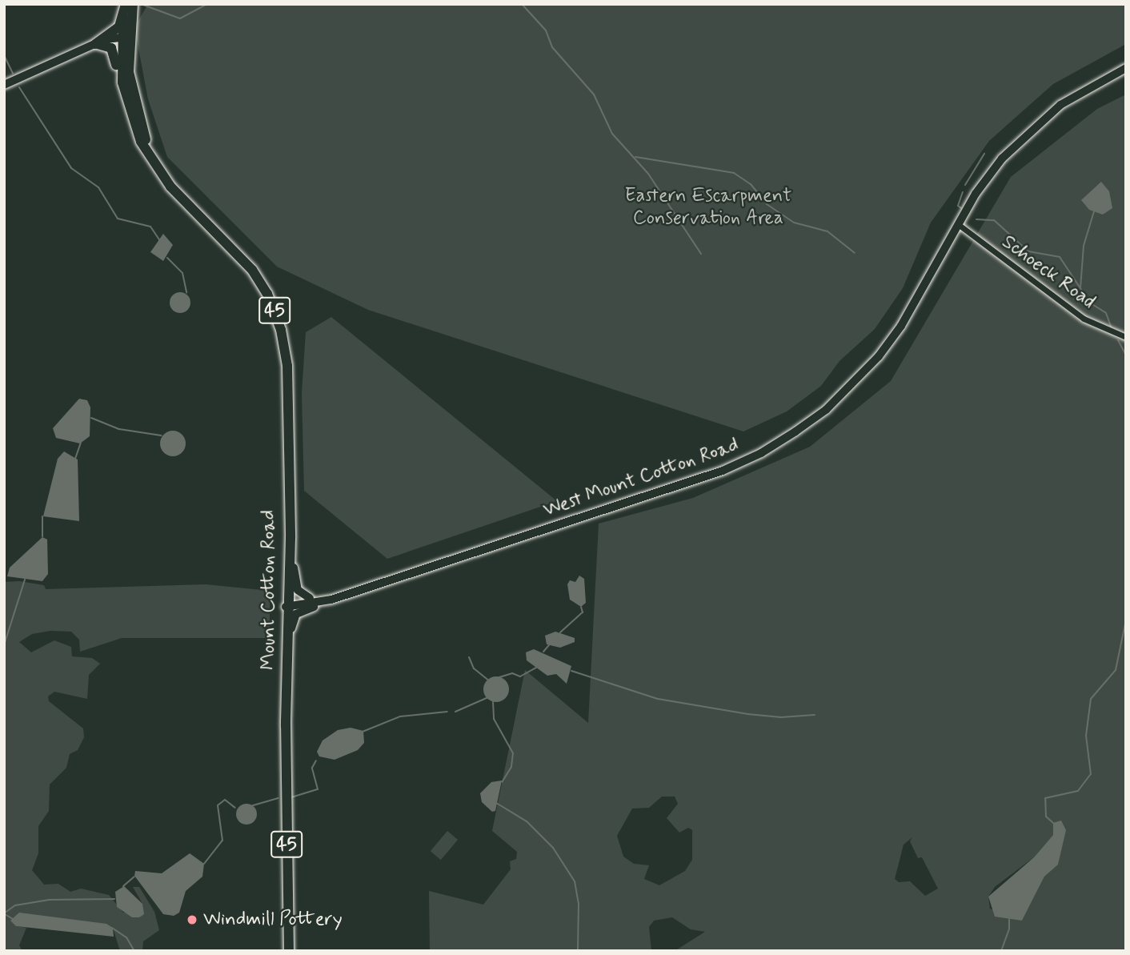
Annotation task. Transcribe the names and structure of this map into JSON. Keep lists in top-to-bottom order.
{
  "streets": {
    "main road": ["45", "West Mount Cotton Road", "Mount Cotton Road"],
    "street": ["Schoeck Road"]
  },
  "crossings": [
    ["Schoeck Road", "West Mount Cotton Road"]
  ],
  "parks": ["Eastern Escarpment Conservation Area"],
  "places": ["Windmill Pottery"]
}
